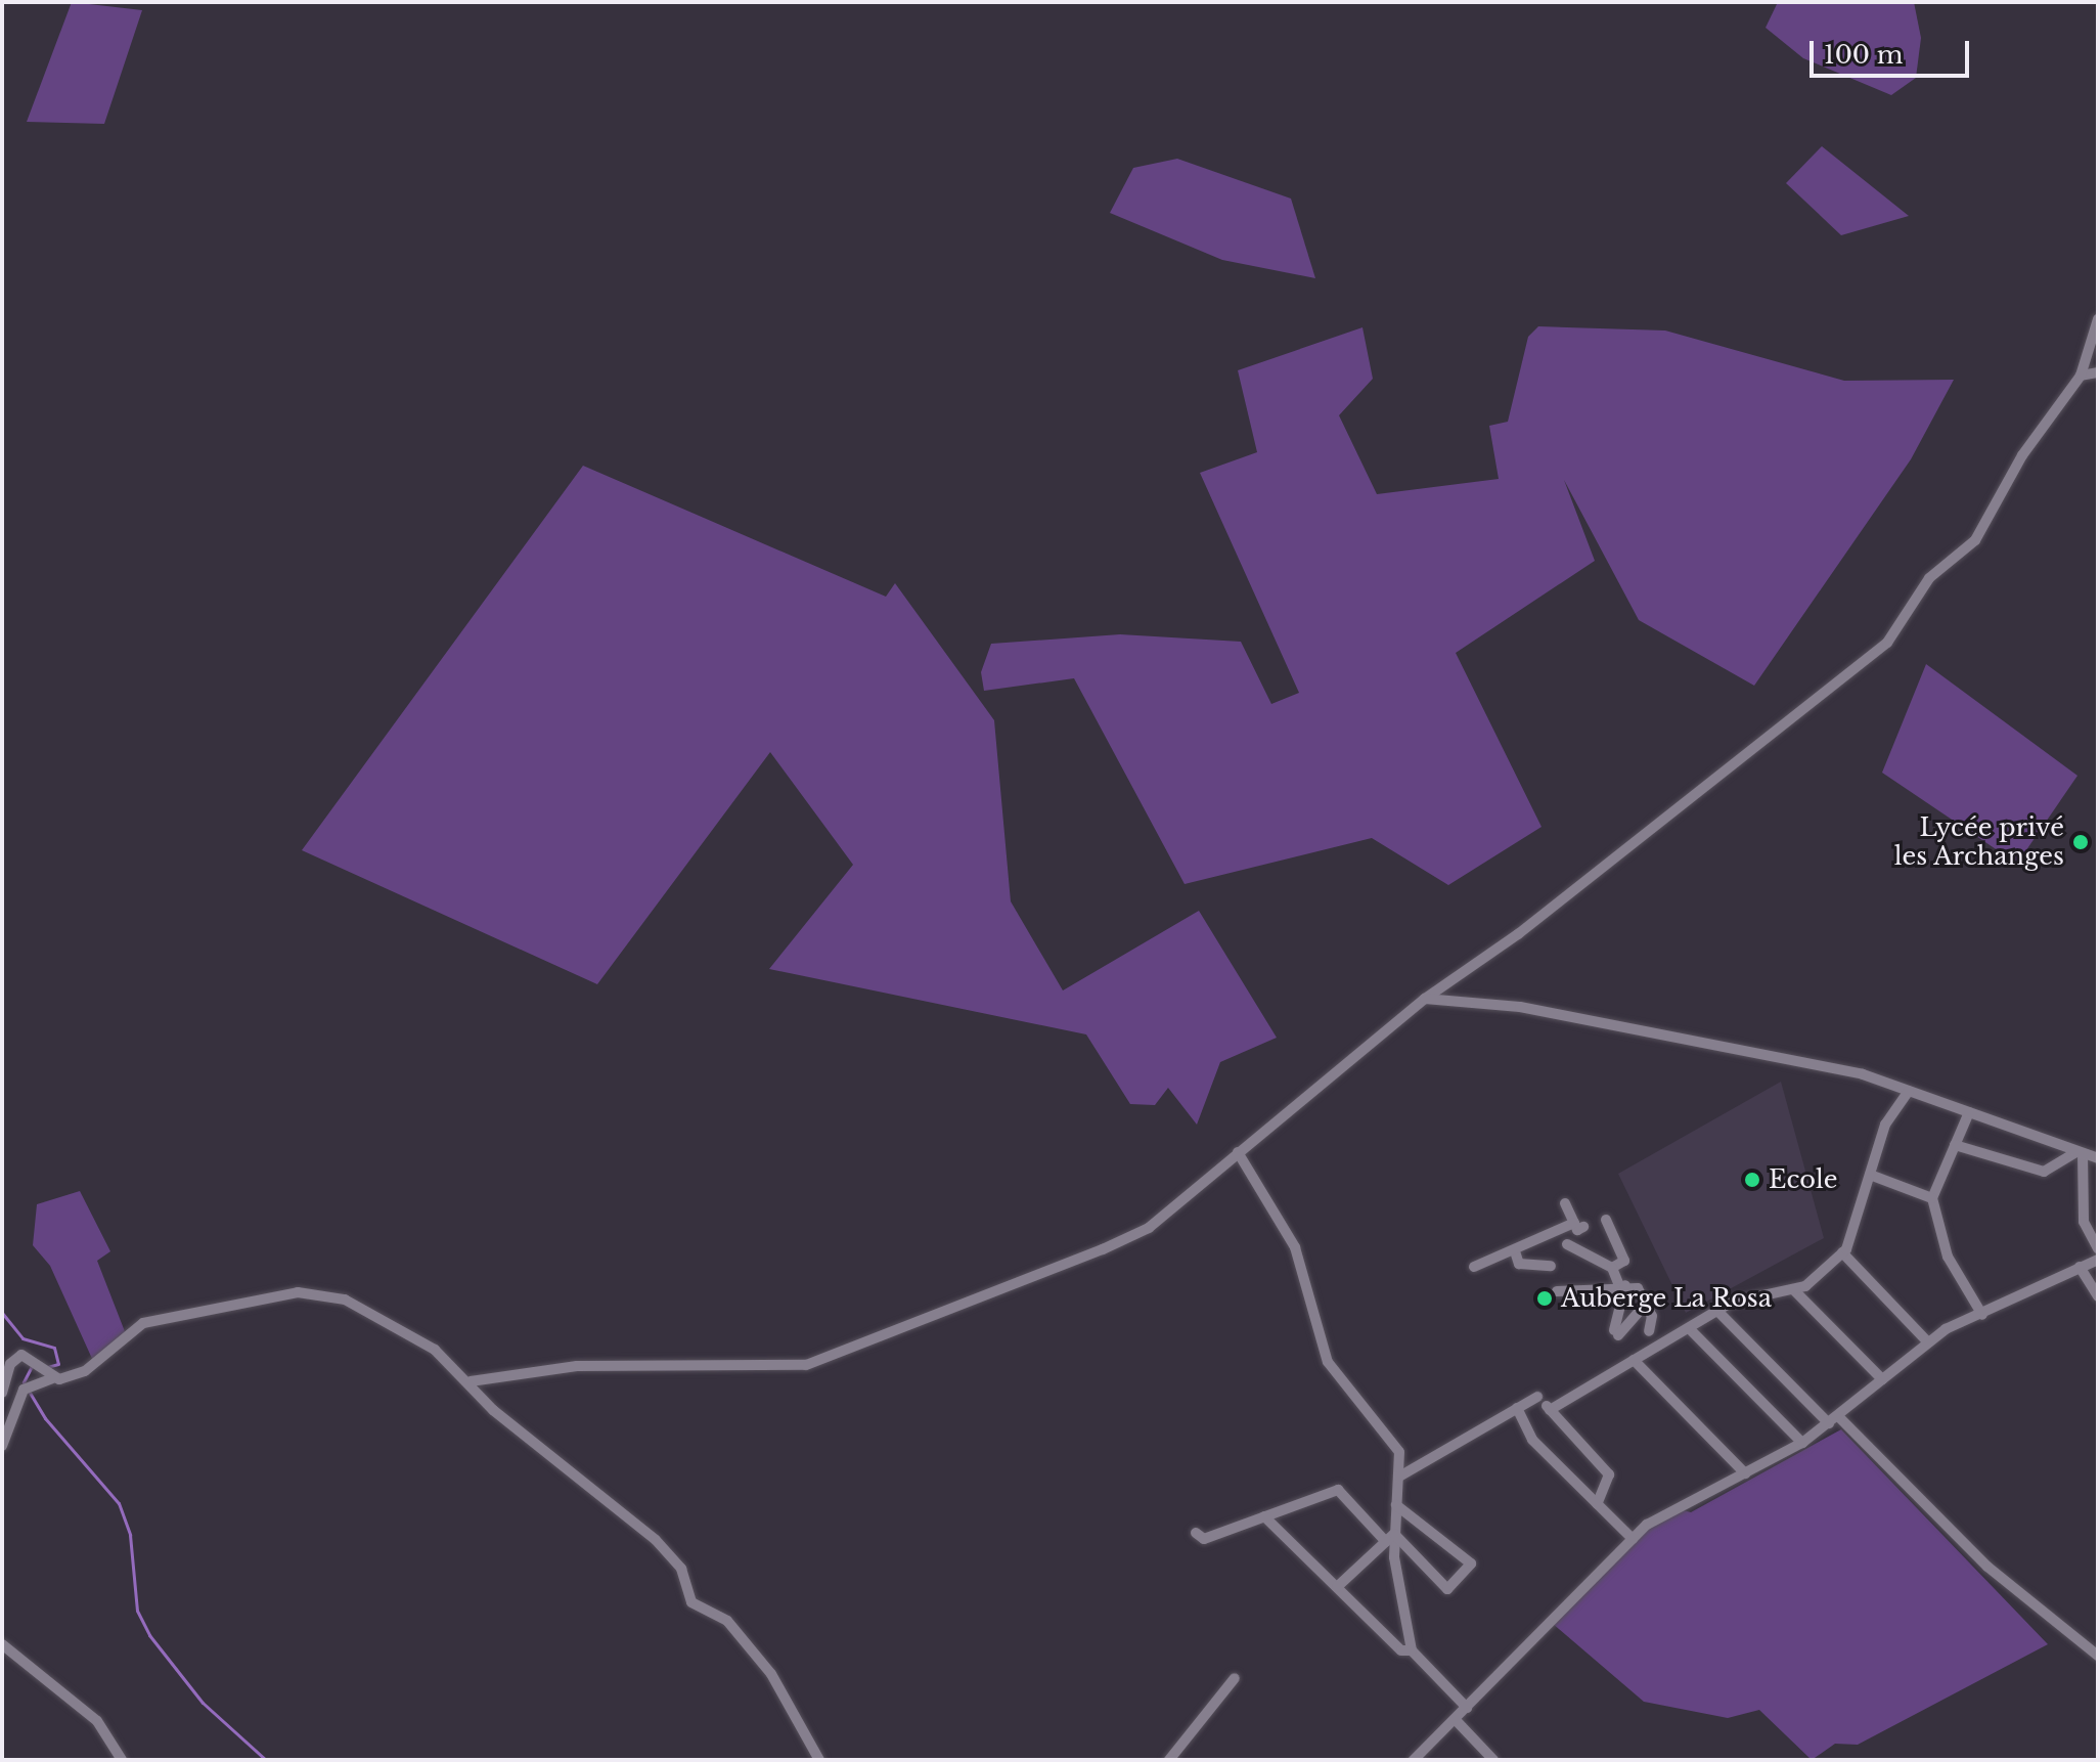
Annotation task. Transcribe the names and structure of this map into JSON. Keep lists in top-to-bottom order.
{
  "places": ["Lycée privé les Archanges", "Ecole", "Auberge La Rosa"],
  "scale_bar": "100 m"
}
